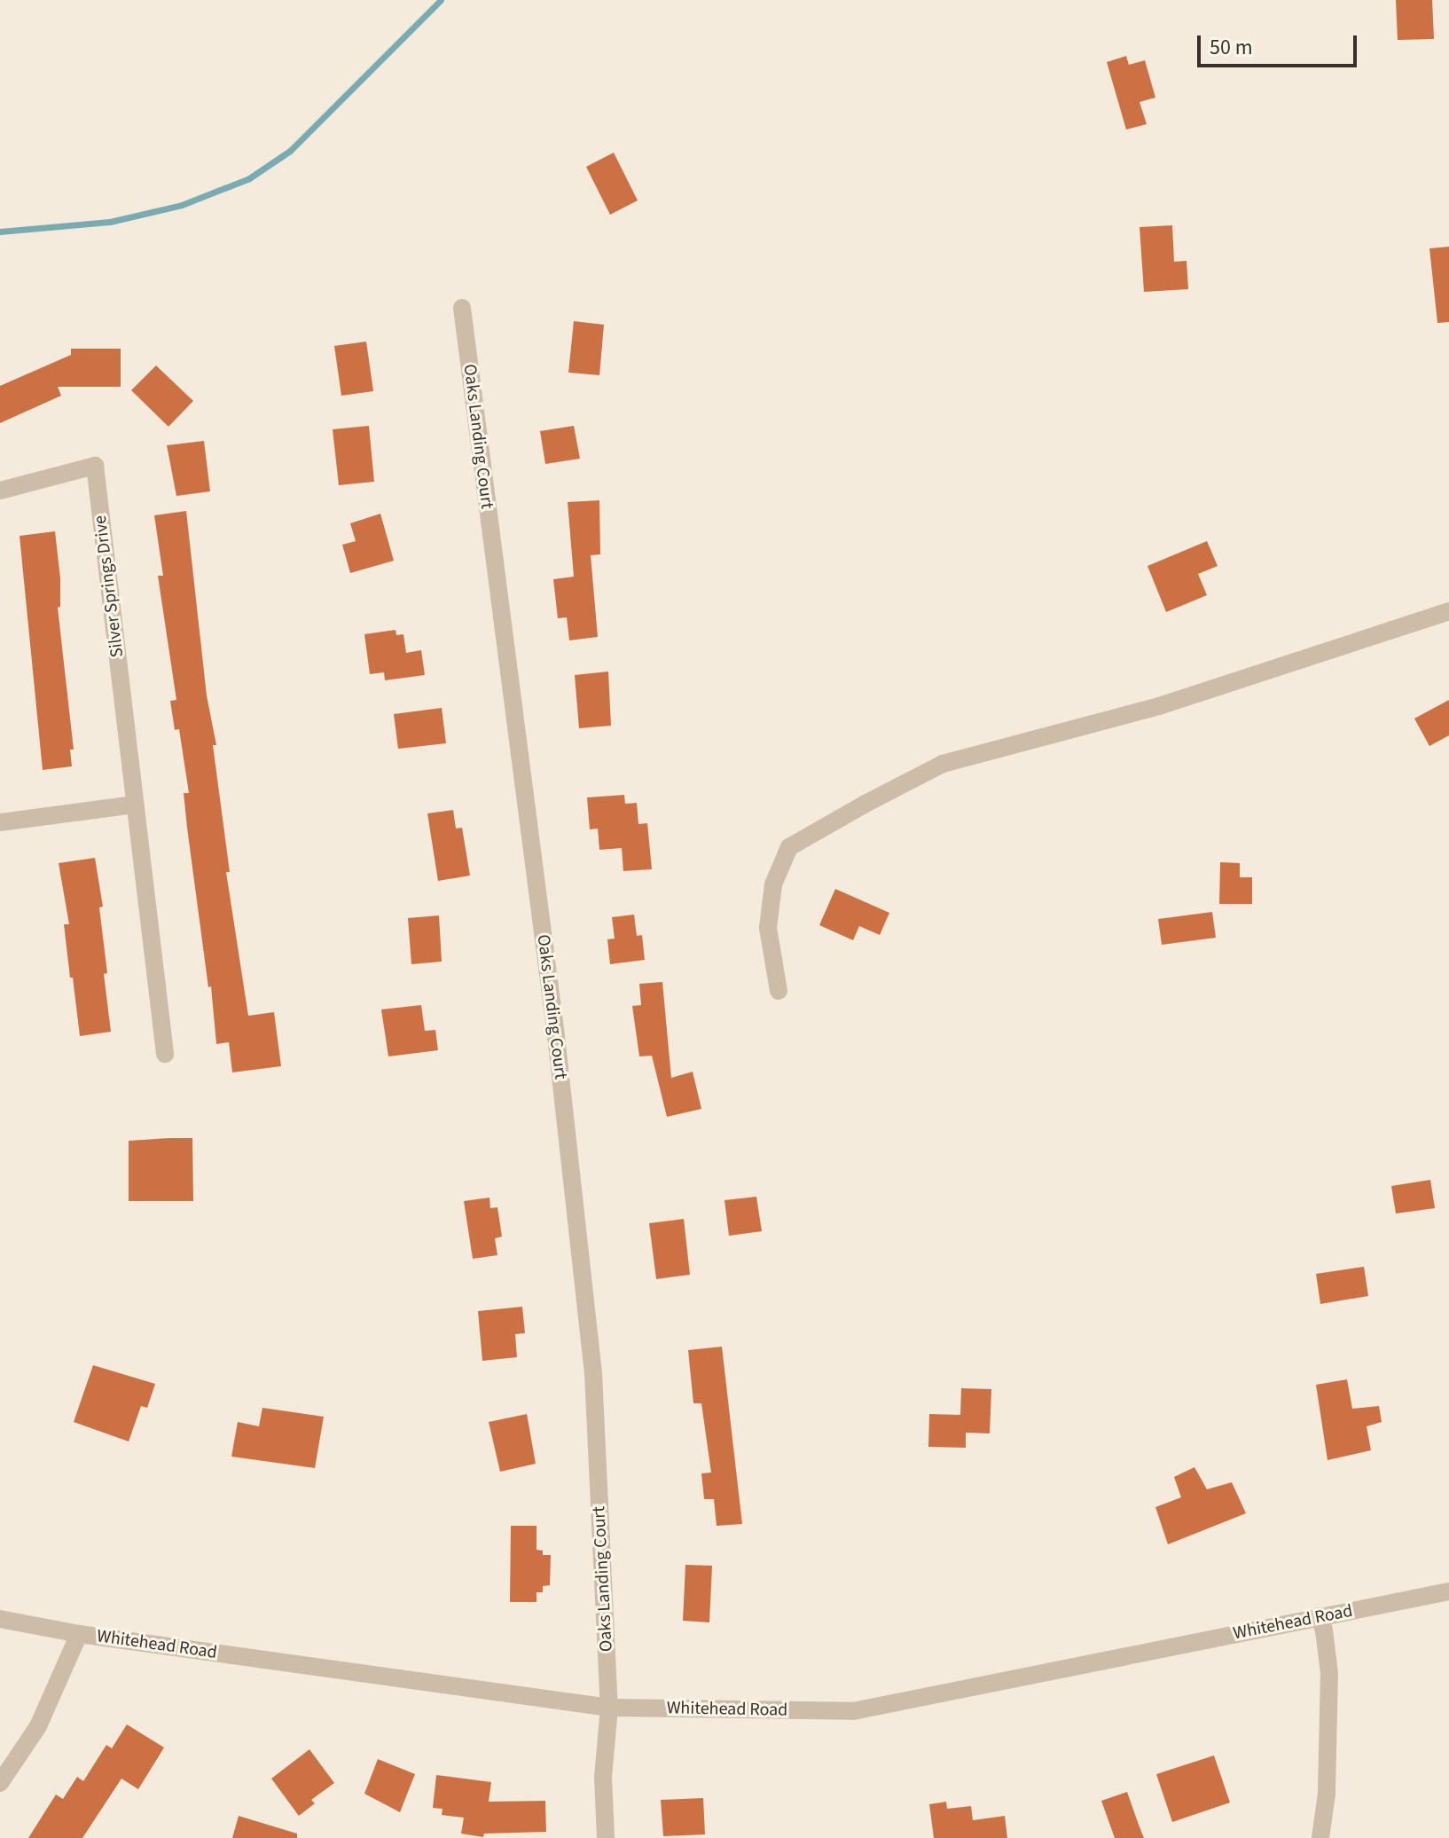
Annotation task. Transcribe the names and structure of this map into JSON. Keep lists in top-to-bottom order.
{
  "streets": {
    "street": ["Oaks Landing Court", "Silver Springs Drive", "Whitehead Road"]
  },
  "crossings": [
    ["Oaks Landing Court", "Whitehead Road"]
  ],
  "scale_bar": "50 m"
}
